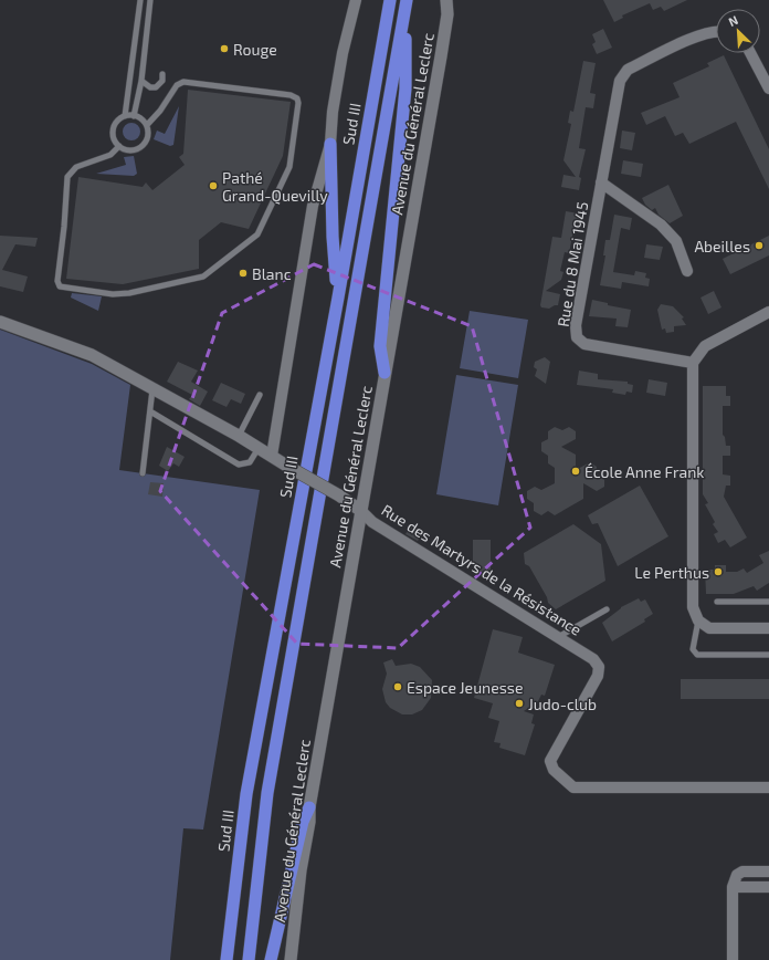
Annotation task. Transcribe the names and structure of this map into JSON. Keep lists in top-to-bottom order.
{
  "streets": {
    "highway": ["Sud III"],
    "street": ["Avenue du Général Leclerc", "Rue du 8 Mai 1945", "Rue des Martyrs de la Résistance"]
  },
  "crossings": [
    ["Avenue du Général Leclerc", "Rue des Martyrs de la Résistance"]
  ],
  "places": [
    "Rouge",
    "Pathé Grand-Quevilly",
    "Abeilles",
    "Blanc",
    "École Anne Frank",
    "Le Perthus",
    "Espace Jeunesse",
    "Judo-club"
  ],
  "north": "top left"
}
